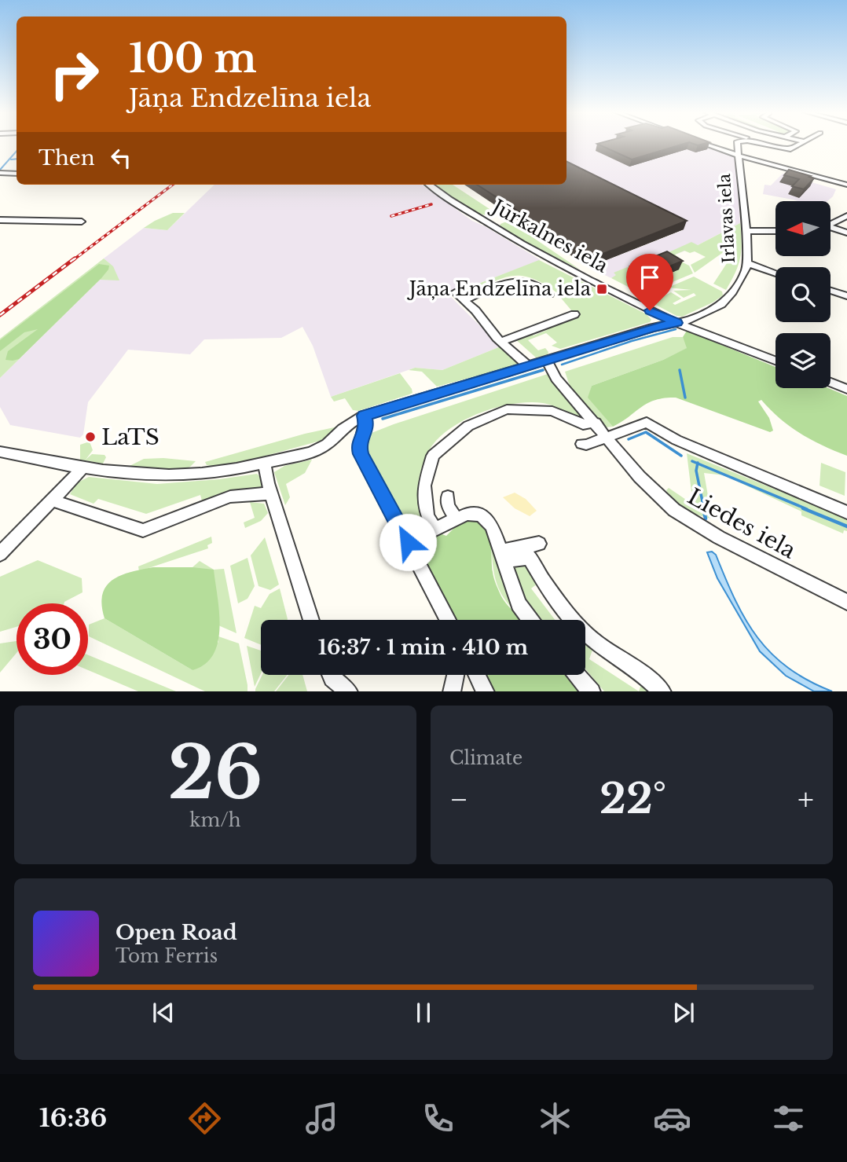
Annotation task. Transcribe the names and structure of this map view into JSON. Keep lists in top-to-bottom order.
{
  "streets": {
    "street": ["Irlavas iela", "Jūrkalnes iela", "Liedes iela"]
  },
  "crossings": [
    ["Irlavas iela", "Jūrkalnes iela"]
  ],
  "places": {
    "transit": ["Jāņa Endzelīna iela"],
    "other": ["LaTS"]
  },
  "north": "left",
  "page": {
    "turn": ["100 m", "Jāņa Endzelīna iela"],
    "then": "Then",
    "limit": "30",
    "trip": "16:37 · 1 min · 410 m",
    "tile": [
      ["26", "km/h"],
      "Climate"
    ],
    "heat": ["−", "22°", "+"],
    "song": ["Open Road", "Tom Ferris"],
    "tabs": "16:36"
  }
}
